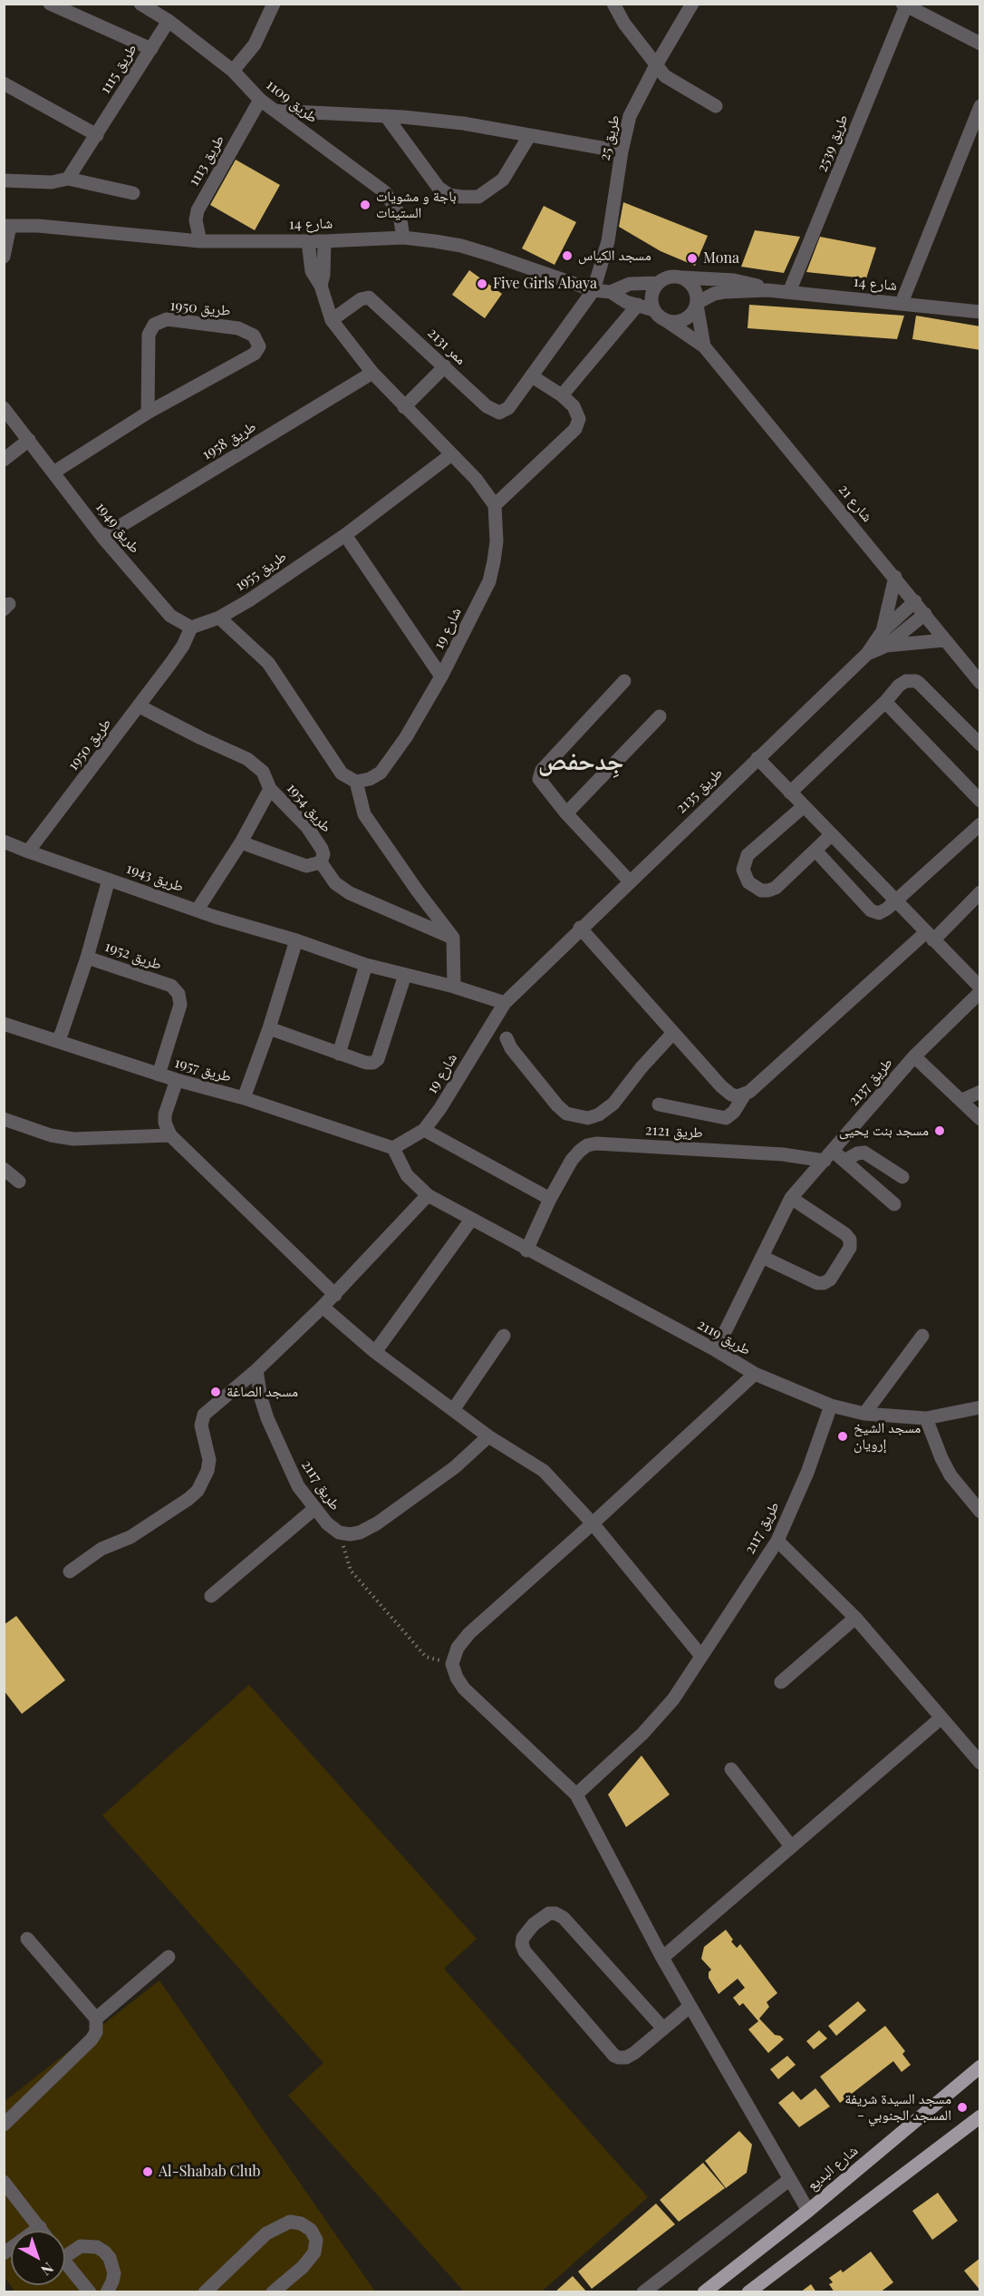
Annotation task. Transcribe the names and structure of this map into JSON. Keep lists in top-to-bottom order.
{
  "streets": {
    "main road": ["شارع البديع"],
    "street": [
      "طريق 1115",
      "طريق 1109",
      "طريق 25",
      "طريق 2539",
      "طريق 1113",
      "شارع 14",
      "طريق 1950",
      "ممر 2131",
      "طريق 1958",
      "شارع 21",
      "طريق 1949",
      "طريق 1955",
      "شارع 19",
      "طريق 2135",
      "طريق 1954",
      "طريق 1943",
      "طريق 1952",
      "طريق 1957",
      "طريق 2137",
      "طريق 2121",
      "طريق 2119",
      "طريق 2117"
    ]
  },
  "crossings": [
    ["طريق 1115", "طريق 1109"],
    ["طريق 1109", "طريق 1113"],
    ["طريق 1109", "شارع 14"],
    ["طريق 25", "شارع 14"],
    ["طريق 25", "ممر 2131"],
    ["طريق 2539", "شارع 14"],
    ["طريق 1113", "شارع 14"],
    ["شارع 14", "ممر 2131"],
    ["شارع 14", "شارع 21"],
    ["طريق 1950", "طريق 1949"],
    ["طريق 1950", "طريق 1955"],
    ["طريق 1950", "طريق 1954"],
    ["طريق 1950", "طريق 1943"],
    ["طريق 1958", "طريق 1949"],
    ["شارع 21", "طريق 2135"],
    ["طريق 1949", "طريق 1955"],
    ["شارع 19", "طريق 2135"],
    ["شارع 19", "طريق 1943"],
    ["شارع 19", "طريق 1957"],
    ["شارع 19", "طريق 2119"],
    ["طريق 2135", "طريق 1943"],
    ["طريق 1954", "طريق 1943"],
    ["طريق 1943", "طريق 1952"],
    ["طريق 1952", "طريق 1957"],
    ["طريق 1957", "طريق 2119"],
    ["طريق 2137", "طريق 2121"],
    ["طريق 2137", "طريق 2119"],
    ["طريق 2121", "طريق 2119"],
    ["طريق 2119", "طريق 2117"]
  ],
  "districts": ["جِدحفص"],
  "places": [
    "باجة و مشويات الستينات",
    "مسجد الكياس",
    "Mona",
    "Five Girls Abaya",
    "مسجد بنت يحيى",
    "مسجد الصاغة",
    "مسجد الشيخ إرويان",
    "مسجد السيدة شريفة - المسجد الجنوبي",
    "Al-Shabab Club"
  ],
  "north": "bottom right"
}
